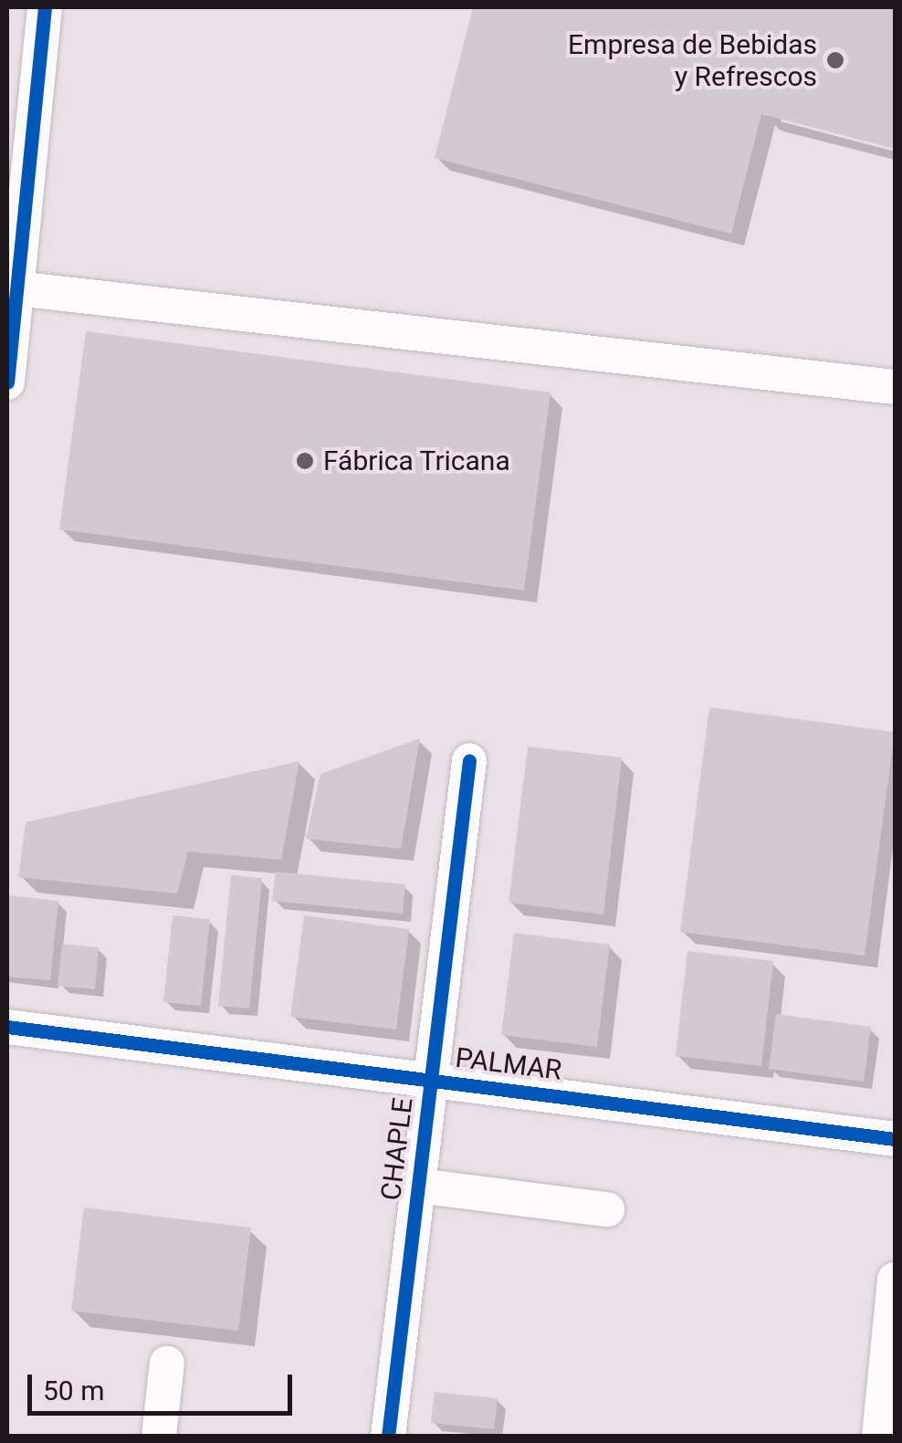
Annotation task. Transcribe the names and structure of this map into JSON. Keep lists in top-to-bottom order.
{
  "streets": {
    "street": ["PALMAR", "CHAPLE"]
  },
  "crossings": [
    ["PALMAR", "CHAPLE"]
  ],
  "places": ["Empresa de Bebidas y Refrescos", "Fábrica Tricana"],
  "scale_bar": "50 m"
}
